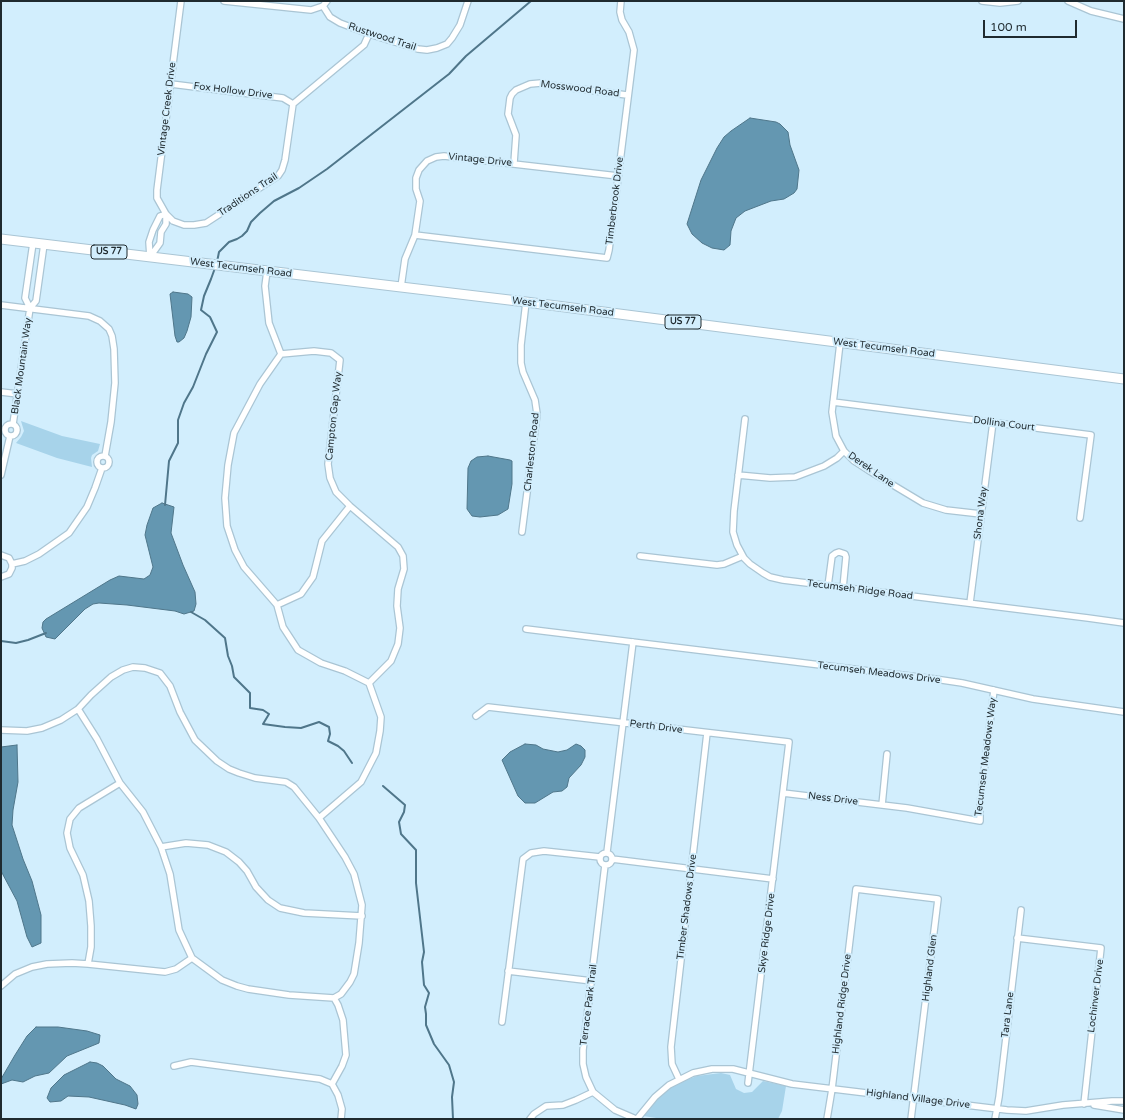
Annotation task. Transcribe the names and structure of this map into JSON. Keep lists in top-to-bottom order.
{
  "streets": {
    "main road": ["US 77", "West Tecumseh Road"],
    "street": [
      "Rustwood Trail",
      "Mosswood Road",
      "Fox Hollow Drive",
      "Vintage Creek Drive",
      "Vintage Drive",
      "Traditions Trail",
      "Timberbrook Drive",
      "Black Mountain Way",
      "Campton Gap Way",
      "Dollina Court",
      "Charleston Road",
      "Derek Lane",
      "Shona Way",
      "Tecumseh Ridge Road",
      "Tecumseh Meadows Drive",
      "Perth Drive",
      "Tecumseh Meadows Way",
      "Ness Drive",
      "Timber Shadows Drive",
      "Skye Ridge Drive",
      "Highland Glen",
      "Lochinver Drive",
      "Highland Ridge Drive",
      "Terrace Park Trail",
      "Tara Lane",
      "Highland Village Drive"
    ]
  },
  "crossings": [
    ["Mosswood Road", "Vintage Drive"],
    ["Mosswood Road", "Timberbrook Drive"],
    ["Fox Hollow Drive", "Vintage Creek Drive"],
    ["Fox Hollow Drive", "Traditions Trail"],
    ["Vintage Creek Drive", "Traditions Trail"],
    ["Vintage Drive", "Timberbrook Drive"],
    ["Vintage Drive", "West Tecumseh Road"],
    ["West Tecumseh Road", "Black Mountain Way"],
    ["West Tecumseh Road", "Charleston Road"],
    ["West Tecumseh Road", "Derek Lane"],
    ["Dollina Court", "Derek Lane"],
    ["Dollina Court", "Shona Way"],
    ["Derek Lane", "Shona Way"],
    ["Shona Way", "Tecumseh Ridge Road"],
    ["Tecumseh Meadows Drive", "Tecumseh Meadows Way"],
    ["Perth Drive", "Ness Drive"],
    ["Perth Drive", "Timber Shadows Drive"],
    ["Perth Drive", "Skye Ridge Drive"],
    ["Tecumseh Meadows Way", "Ness Drive"],
    ["Ness Drive", "Skye Ridge Drive"],
    ["Timber Shadows Drive", "Highland Village Drive"],
    ["Skye Ridge Drive", "Highland Village Drive"],
    ["Highland Glen", "Highland Ridge Drive"],
    ["Highland Glen", "Highland Village Drive"],
    ["Lochinver Drive", "Tara Lane"],
    ["Lochinver Drive", "Highland Village Drive"],
    ["Highland Ridge Drive", "Highland Village Drive"],
    ["Terrace Park Trail", "Highland Village Drive"],
    ["Tara Lane", "Highland Village Drive"]
  ],
  "scale_bar": "100 m"
}
